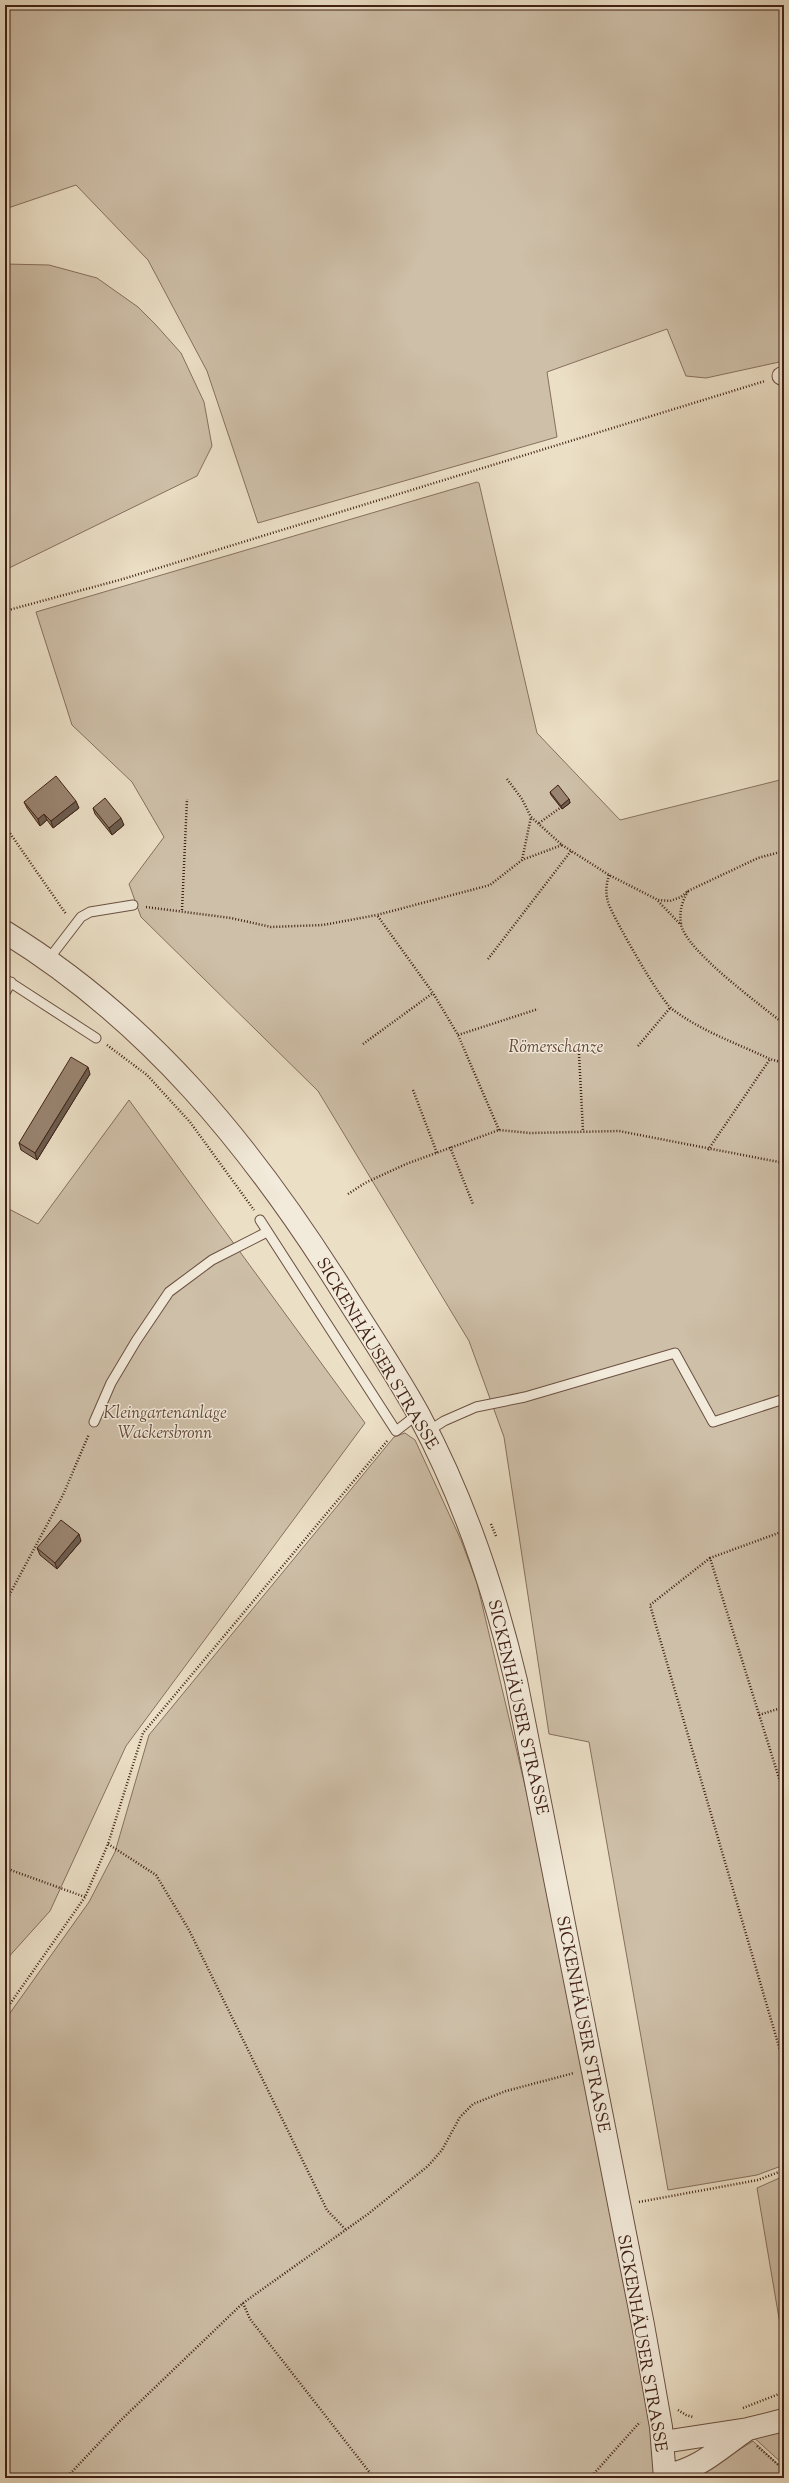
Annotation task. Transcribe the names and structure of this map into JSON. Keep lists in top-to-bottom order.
{
  "streets": {
    "street": ["SICKENHÄUSER STRASSE"]
  },
  "parks": ["Römerschanze", "Kleingartenanlage Wackersbronn"]
}
